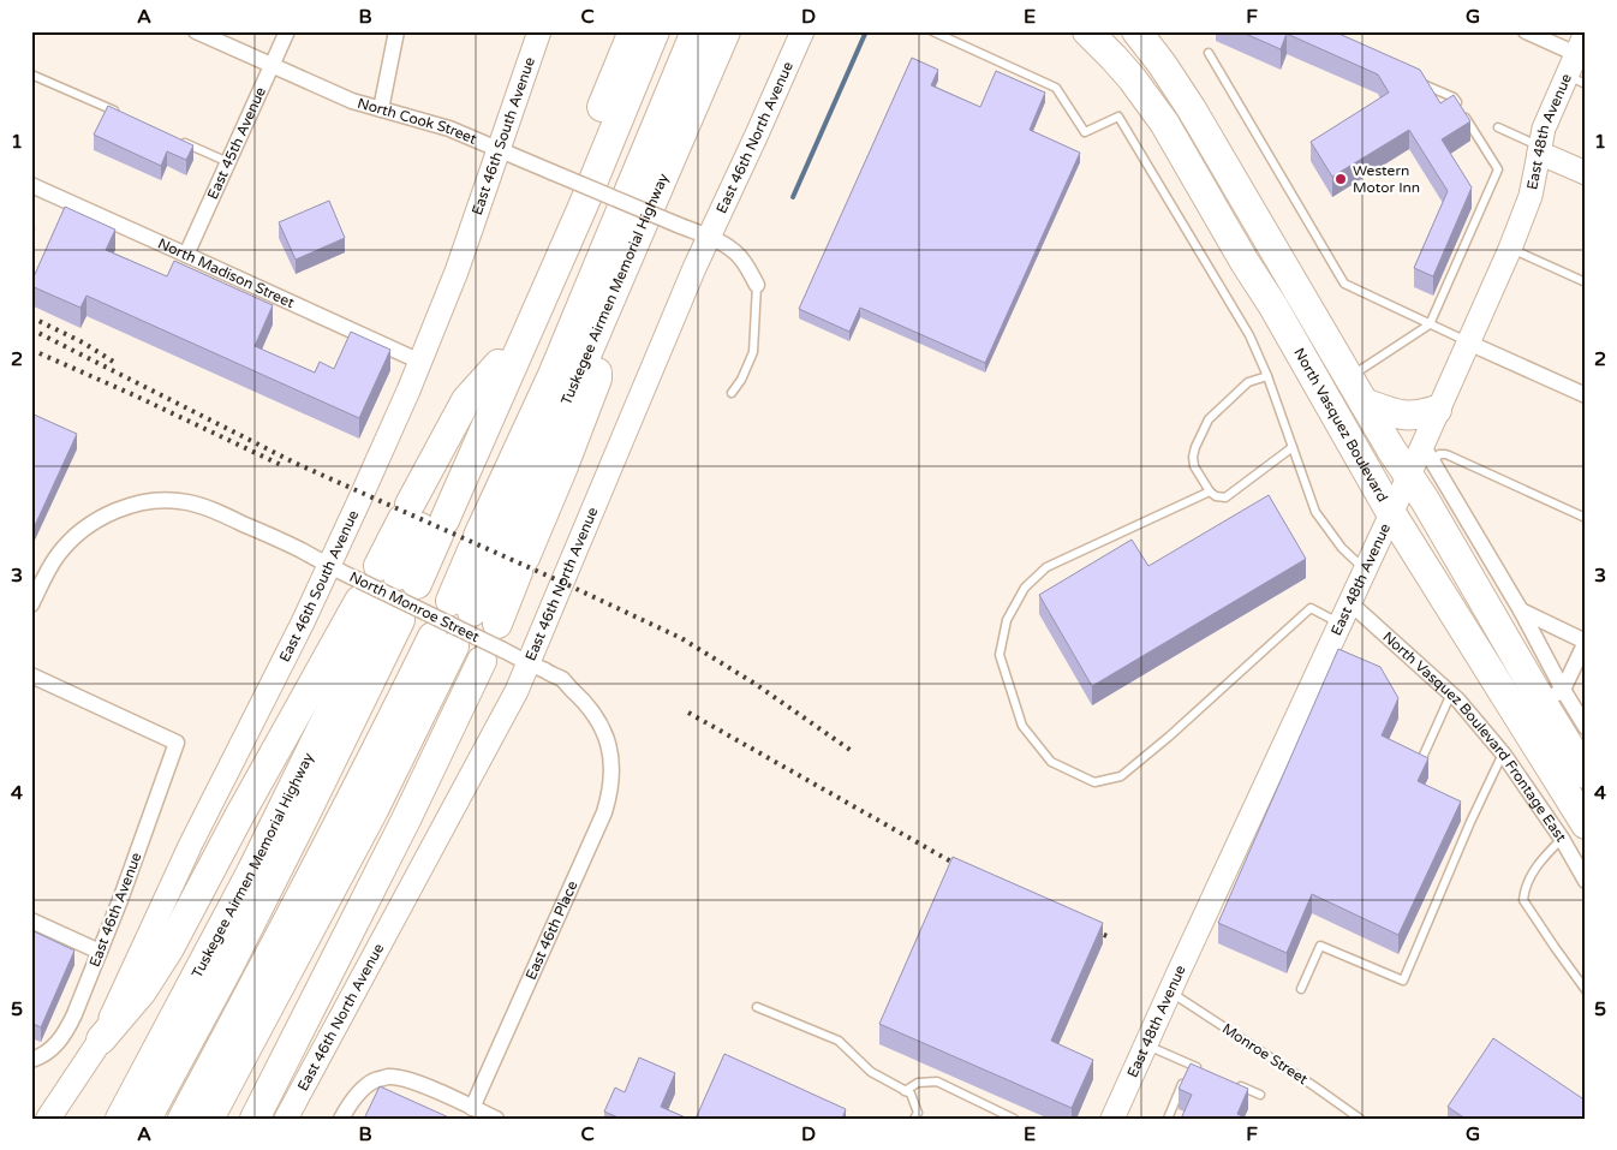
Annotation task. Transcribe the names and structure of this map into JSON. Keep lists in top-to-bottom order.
{
  "streets": {
    "highway": ["Tuskegee Airmen Memorial Highway", "North Vasquez Boulevard"],
    "main road": ["East 48th Avenue", "East 46th South Avenue", "East 46th North Avenue"],
    "street": [
      "North Cook Street",
      "East 45th Avenue",
      "North Madison Street",
      "North Monroe Street",
      "North Vasquez Boulevard Frontage East",
      "East 46th Avenue",
      "East 46th Place"
    ],
    "lane": ["Monroe Street"]
  },
  "crossings": [
    ["North Cook Street", "East 46th South Avenue"],
    ["North Cook Street", "East 46th North Avenue"],
    ["North Cook Street", "East 45th Avenue"],
    ["East 48th Avenue", "North Vasquez Boulevard"],
    ["East 48th Avenue", "North Vasquez Boulevard Frontage East"],
    ["East 48th Avenue", "Monroe Street"],
    ["East 46th South Avenue", "North Madison Street"],
    ["East 46th South Avenue", "North Monroe Street"],
    ["East 46th North Avenue", "North Monroe Street"],
    ["East 45th Avenue", "North Madison Street"],
    ["Tuskegee Airmen Memorial Highway", "North Monroe Street"],
    ["North Vasquez Boulevard", "North Vasquez Boulevard Frontage East"],
    ["North Monroe Street", "East 46th Place"]
  ],
  "places": ["Western Motor Inn"],
  "grid": {
    "columns": [
      "A",
      "B",
      "C",
      "D",
      "E",
      "F",
      "G"
    ],
    "rows": [
      "1",
      "2",
      "3",
      "4",
      "5"
    ]
  }
}
